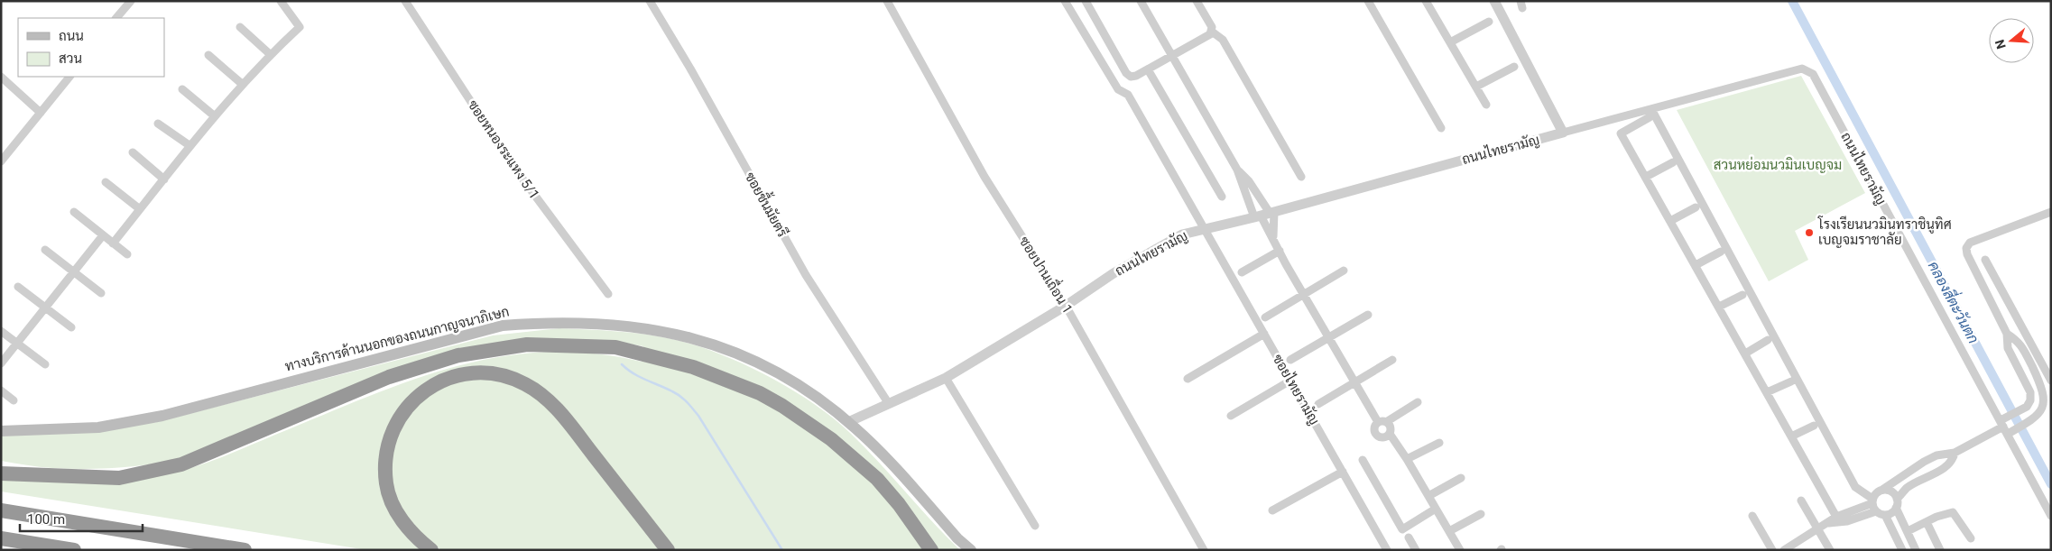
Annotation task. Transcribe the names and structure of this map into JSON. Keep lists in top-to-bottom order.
{
  "streets": {
    "main road": ["ทางบริการด้านนอกของถนนกาญจนาภิเษก"],
    "street": [
      "ซอยหนองระแหง 5/1",
      "ถนนไทยรามัญ",
      "ซอยชื้นมัยตรี",
      "ซอยปานเถื่อน 1",
      "ซอยไทยรามัญ"
    ]
  },
  "crossings": [
    ["ถนนไทยรามัญ", "ซอยชื้นมัยตรี"],
    ["ถนนไทยรามัญ", "ซอยปานเถื่อน 1"],
    ["ถนนไทยรามัญ", "ทางบริการด้านนอกของถนนกาญจนาภิเษก"],
    ["ถนนไทยรามัญ", "ซอยไทยรามัญ"]
  ],
  "water": ["คลองสี่ตะวันตก"],
  "parks": ["สวนหย่อมนวมินเบญจม"],
  "places": ["โรงเรียนนวมินทราชินูทิศ เบญจมราชาลัย"],
  "legend": ["ถนน", "สวน"],
  "scale_bar": "100 m",
  "north": "left"
}
